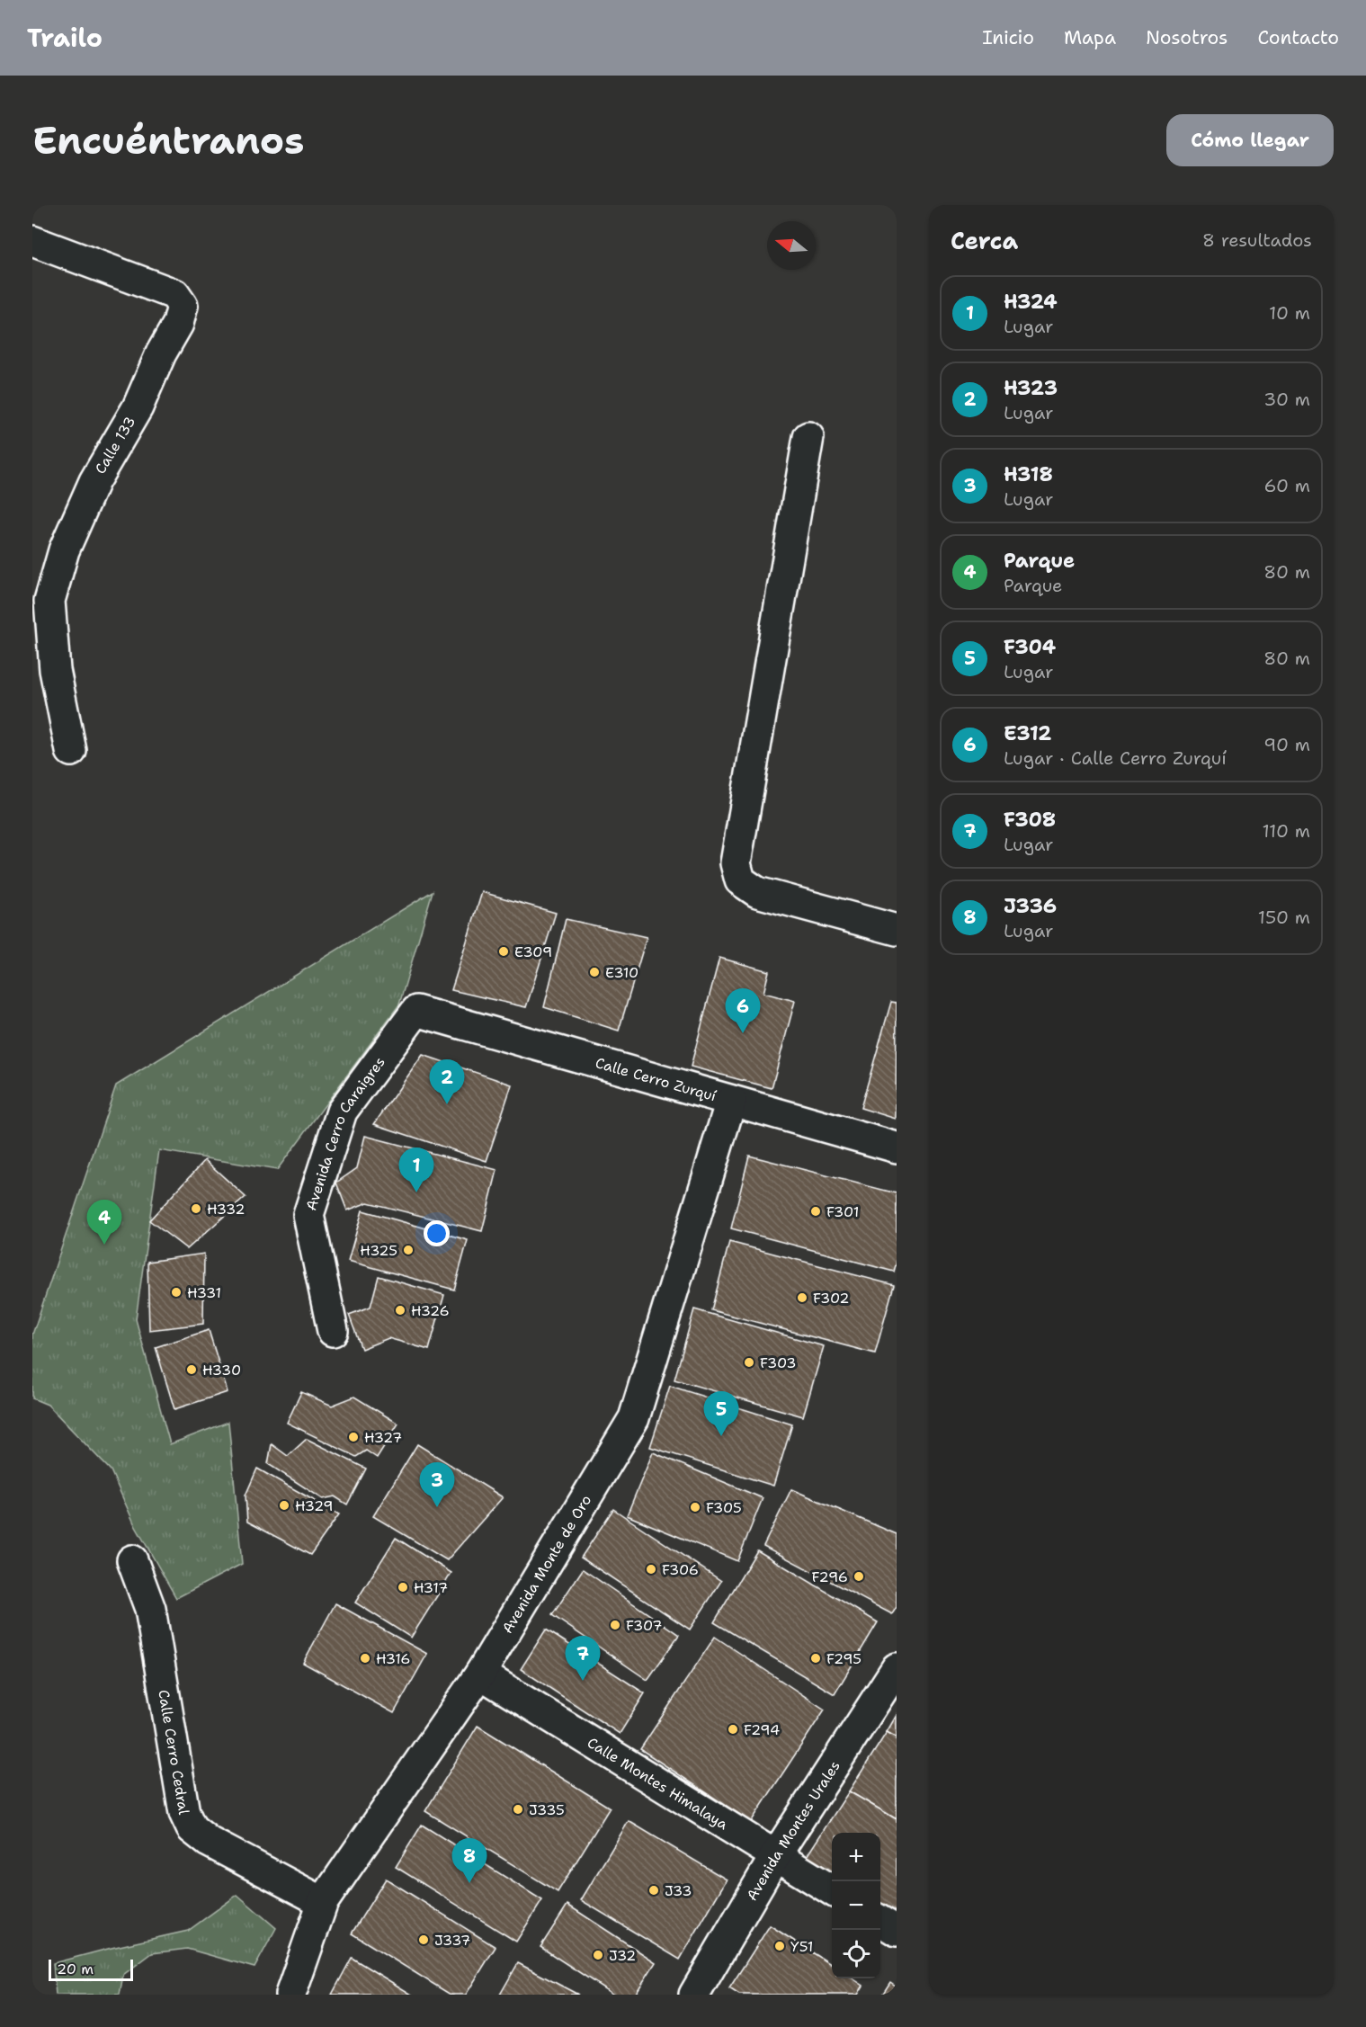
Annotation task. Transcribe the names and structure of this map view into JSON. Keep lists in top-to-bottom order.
{
  "streets": {
    "street": [
      "Calle 133",
      "Calle Cerro Zurquí",
      "Avenida Cerro Caraigres",
      "Avenida Monte de Oro",
      "Calle Cerro Cedral",
      "Calle Montes Himalaya",
      "Avenida Montes Urales"
    ]
  },
  "crossings": [
    ["Calle Cerro Zurquí", "Avenida Cerro Caraigres"],
    ["Calle Cerro Zurquí", "Avenida Monte de Oro"],
    ["Avenida Monte de Oro", "Calle Cerro Cedral"],
    ["Avenida Monte de Oro", "Calle Montes Himalaya"],
    ["Calle Montes Himalaya", "Avenida Montes Urales"]
  ],
  "places": [
    "E309",
    "E310",
    "H332",
    "F301",
    "H325",
    "H331",
    "F302",
    "H326",
    "F303",
    "H330",
    "H327",
    "H329",
    "F305",
    "F306",
    "F296",
    "H317",
    "F307",
    "H316",
    "F295",
    "F294",
    "J335",
    "J33",
    "J337",
    "Y51",
    "J32"
  ],
  "scale_bar": "20 m",
  "north": "left",
  "page": {
    "header": "Trailo",
    "nav": [
      "Inicio",
      "Mapa",
      "Nosotros",
      "Contacto"
    ],
    "buttons": "Cómo llegar",
    "title": "Encuéntranos",
    "heading": ["Cerca", "8 resultados"],
    "list": [
      {
        "mark": "1",
        "name": "H324",
        "note": "Lugar",
        "value": "10 m"
      },
      {
        "mark": "2",
        "name": "H323",
        "note": "Lugar",
        "value": "30 m"
      },
      {
        "mark": "3",
        "name": "H318",
        "note": "Lugar",
        "value": "60 m"
      },
      {
        "mark": "4",
        "name": "Parque",
        "note": "Parque",
        "value": "80 m"
      },
      {
        "mark": "5",
        "name": "F304",
        "note": "Lugar",
        "value": "80 m"
      },
      {
        "mark": "6",
        "name": "E312",
        "note": "Lugar · Calle Cerro Zurquí",
        "value": "90 m"
      },
      {
        "mark": "7",
        "name": "F308",
        "note": "Lugar",
        "value": "110 m"
      },
      {
        "mark": "8",
        "name": "J336",
        "note": "Lugar",
        "value": "150 m"
      }
    ],
    "pins": [
      "6",
      "2",
      "1",
      "4",
      "5",
      "3",
      "7",
      "8"
    ],
    "map_buttons": ["+", "−"],
    "scale": "20 m"
  }
}
